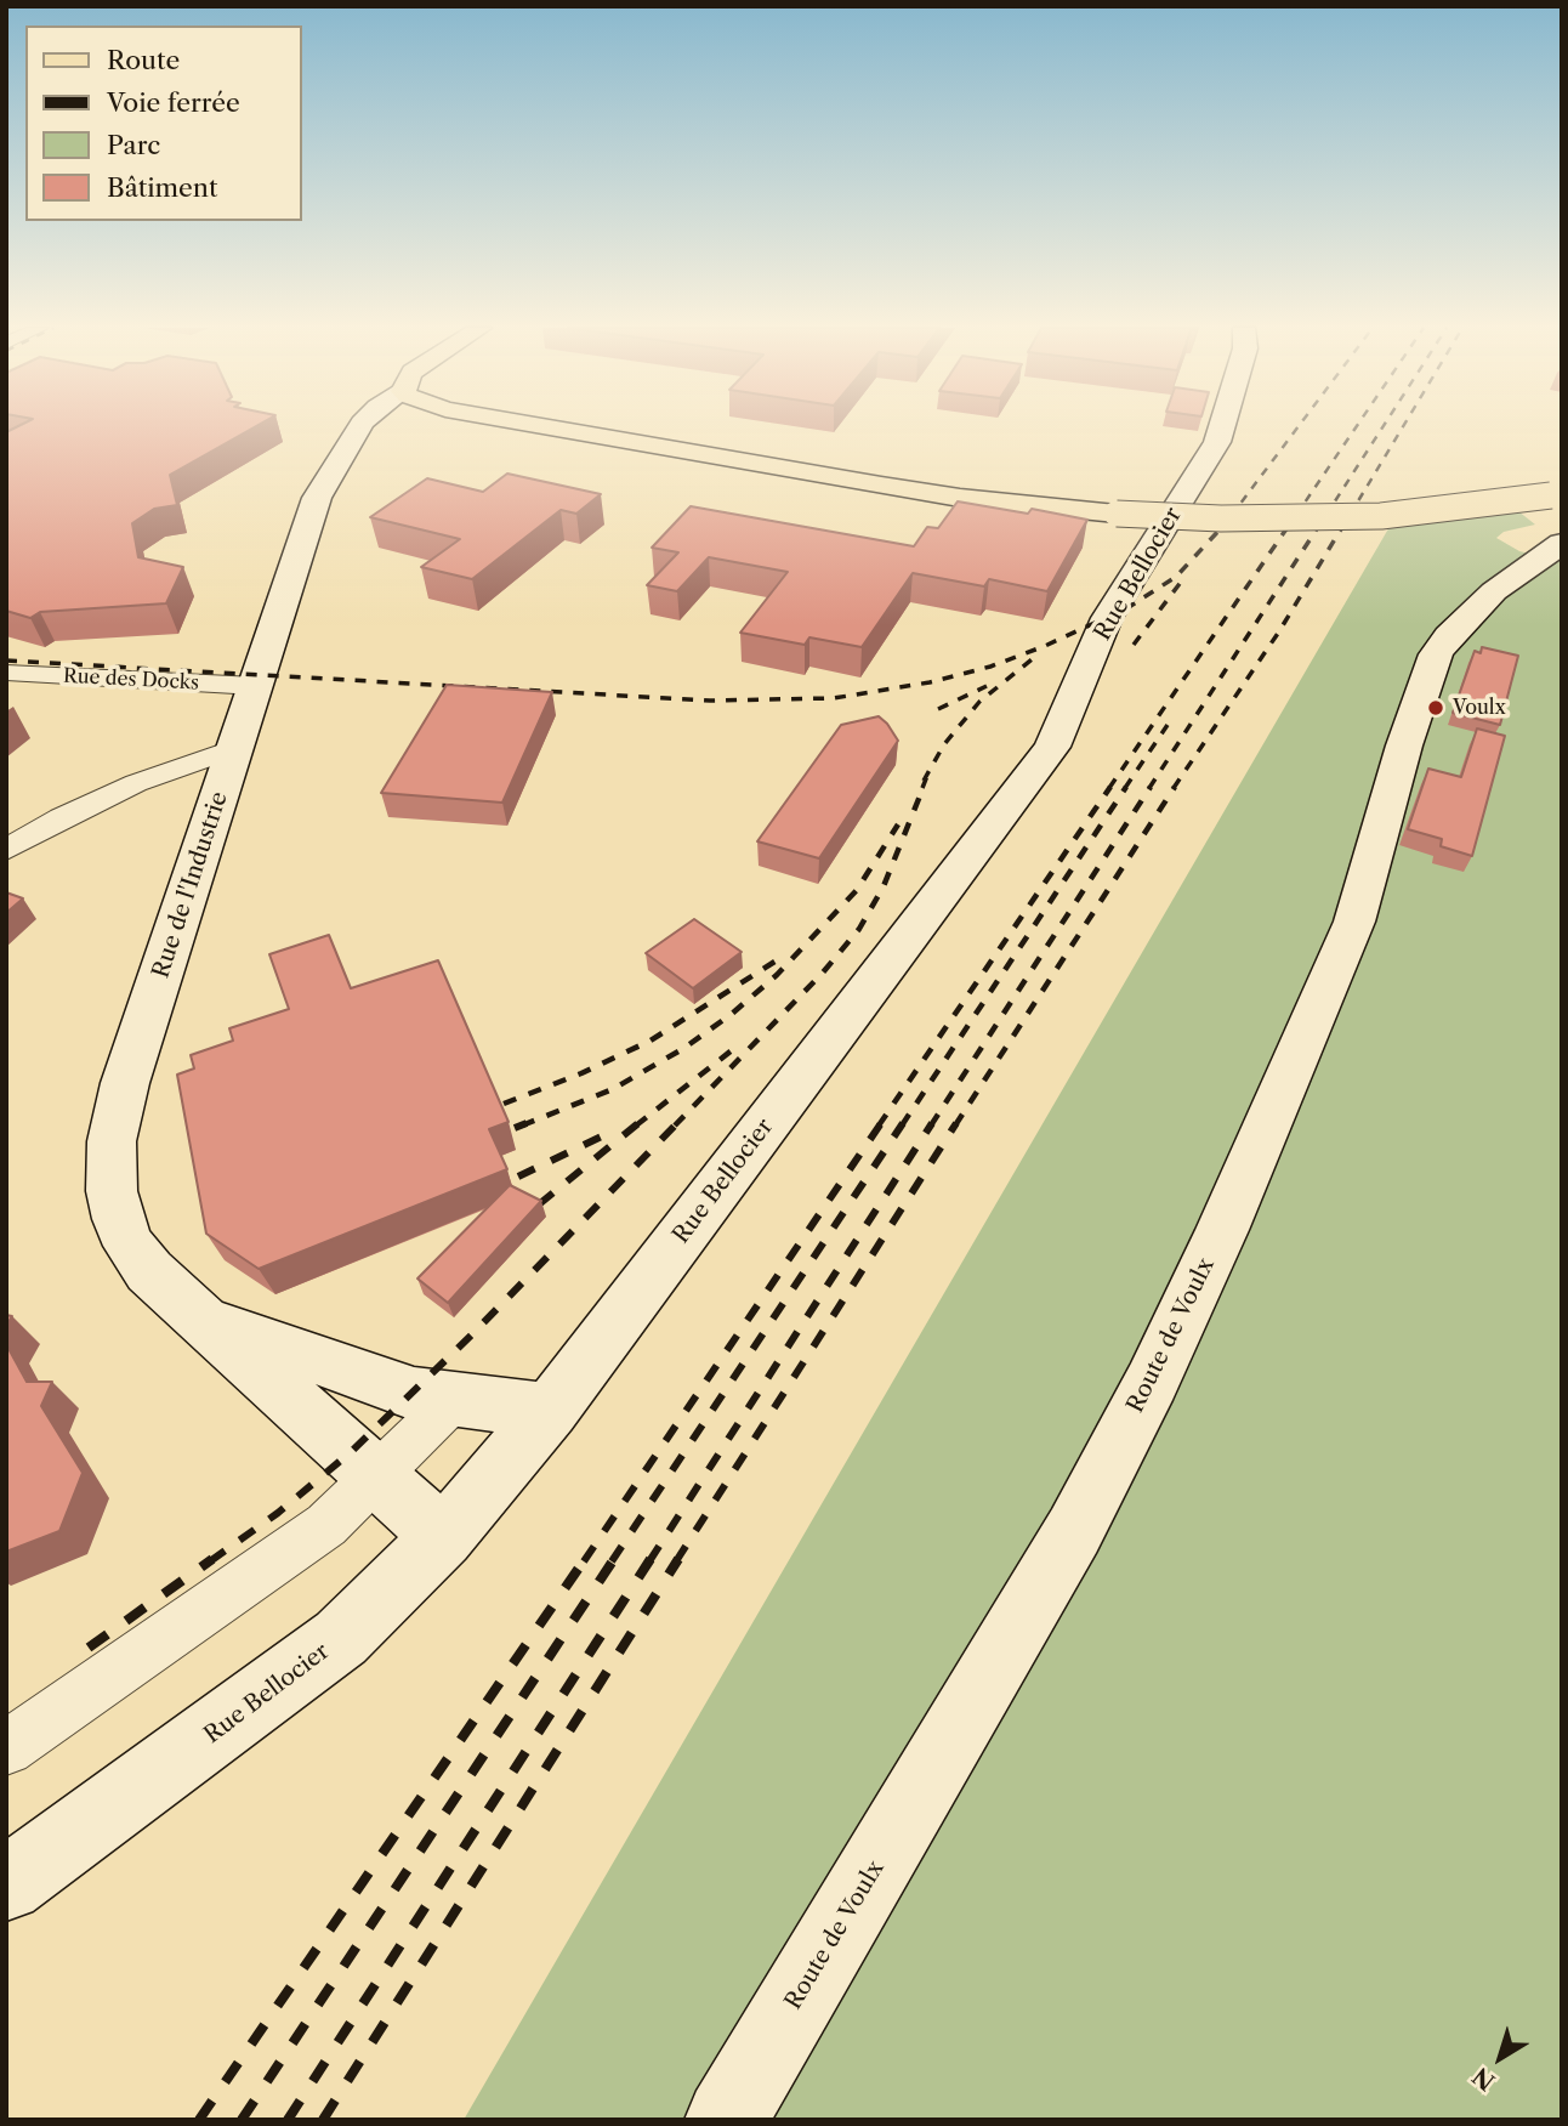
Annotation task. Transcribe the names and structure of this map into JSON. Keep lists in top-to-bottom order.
{
  "streets": {
    "main road": ["Rue Bellocier", "Rue de l'Industrie", "Route de Voulx"],
    "street": ["Rue des Docks"]
  },
  "crossings": [
    ["Rue Bellocier", "Rue de l'Industrie"],
    ["Rue des Docks", "Rue de l'Industrie"]
  ],
  "places": ["Voulx"],
  "legend": [
    "Route",
    "Voie ferrée",
    "Parc",
    "Bâtiment"
  ],
  "north": "bottom left"
}
